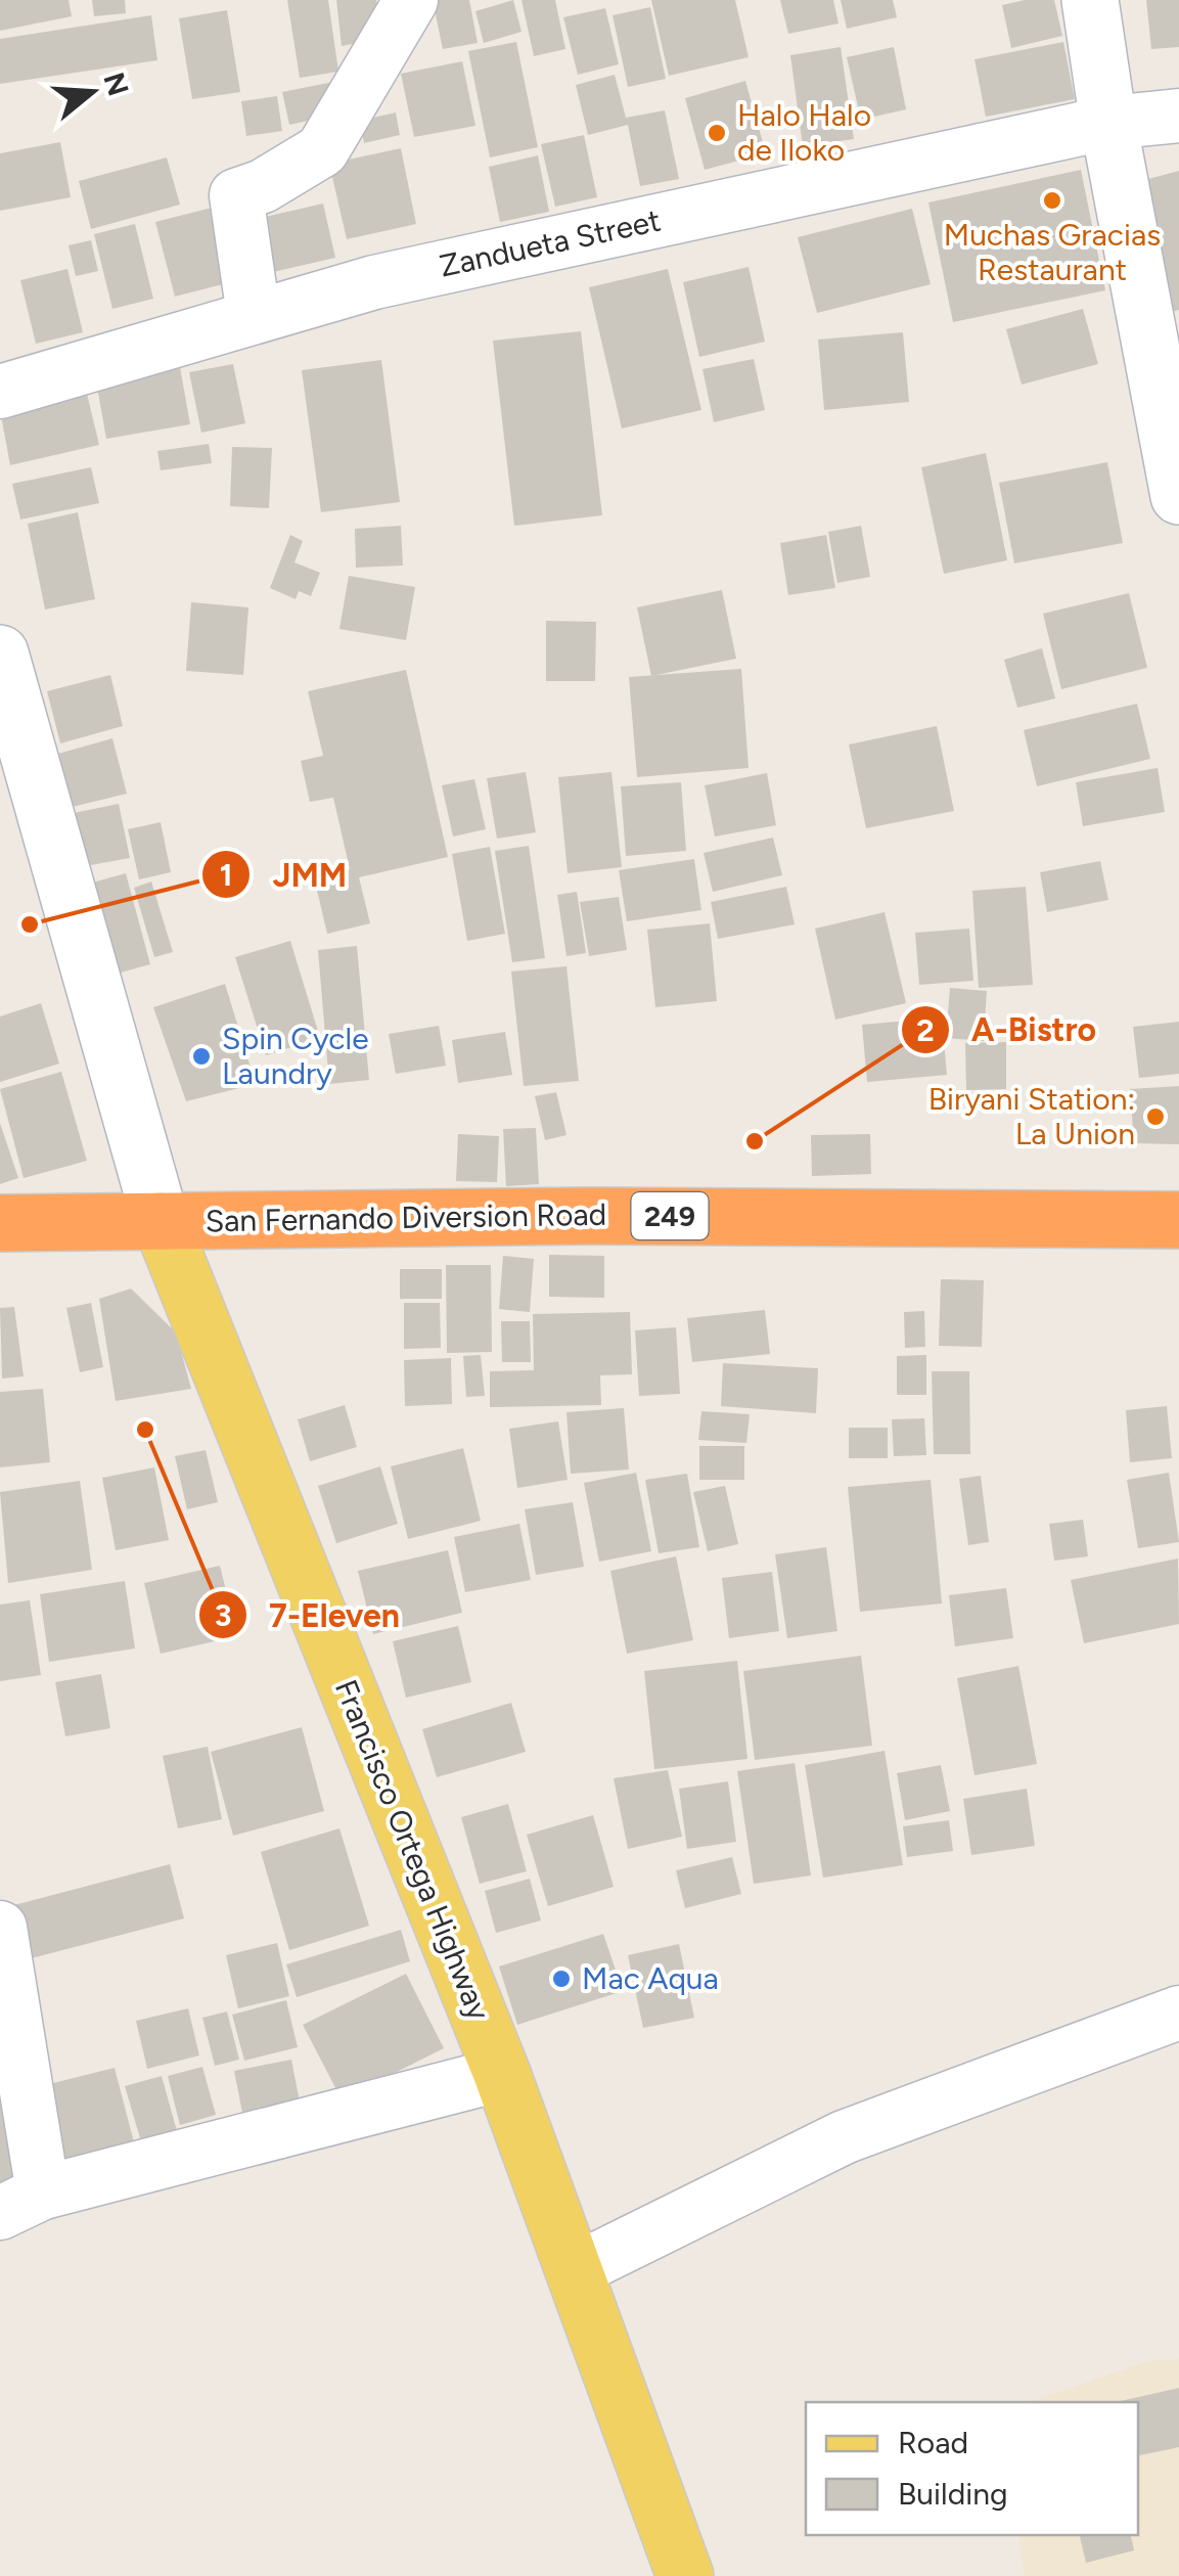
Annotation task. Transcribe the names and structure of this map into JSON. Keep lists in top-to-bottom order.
{
  "streets": {
    "highway": ["249", "San Fernando Diversion Road"],
    "main road": ["Francisco Ortega Highway"],
    "street": ["Zandueta Street"]
  },
  "crossings": [
    ["San Fernando Diversion Road", "Francisco Ortega Highway"]
  ],
  "places": [
    "Halo Halo de Iloko",
    "Muchas Gracias Restaurant",
    "JMM",
    "Spin Cycle Laundry",
    "Biryani Station: La Union",
    "A-Bistro",
    "7-Eleven",
    "Mac Aqua"
  ],
  "legend": ["Road", "Building"],
  "north": "right"
}
